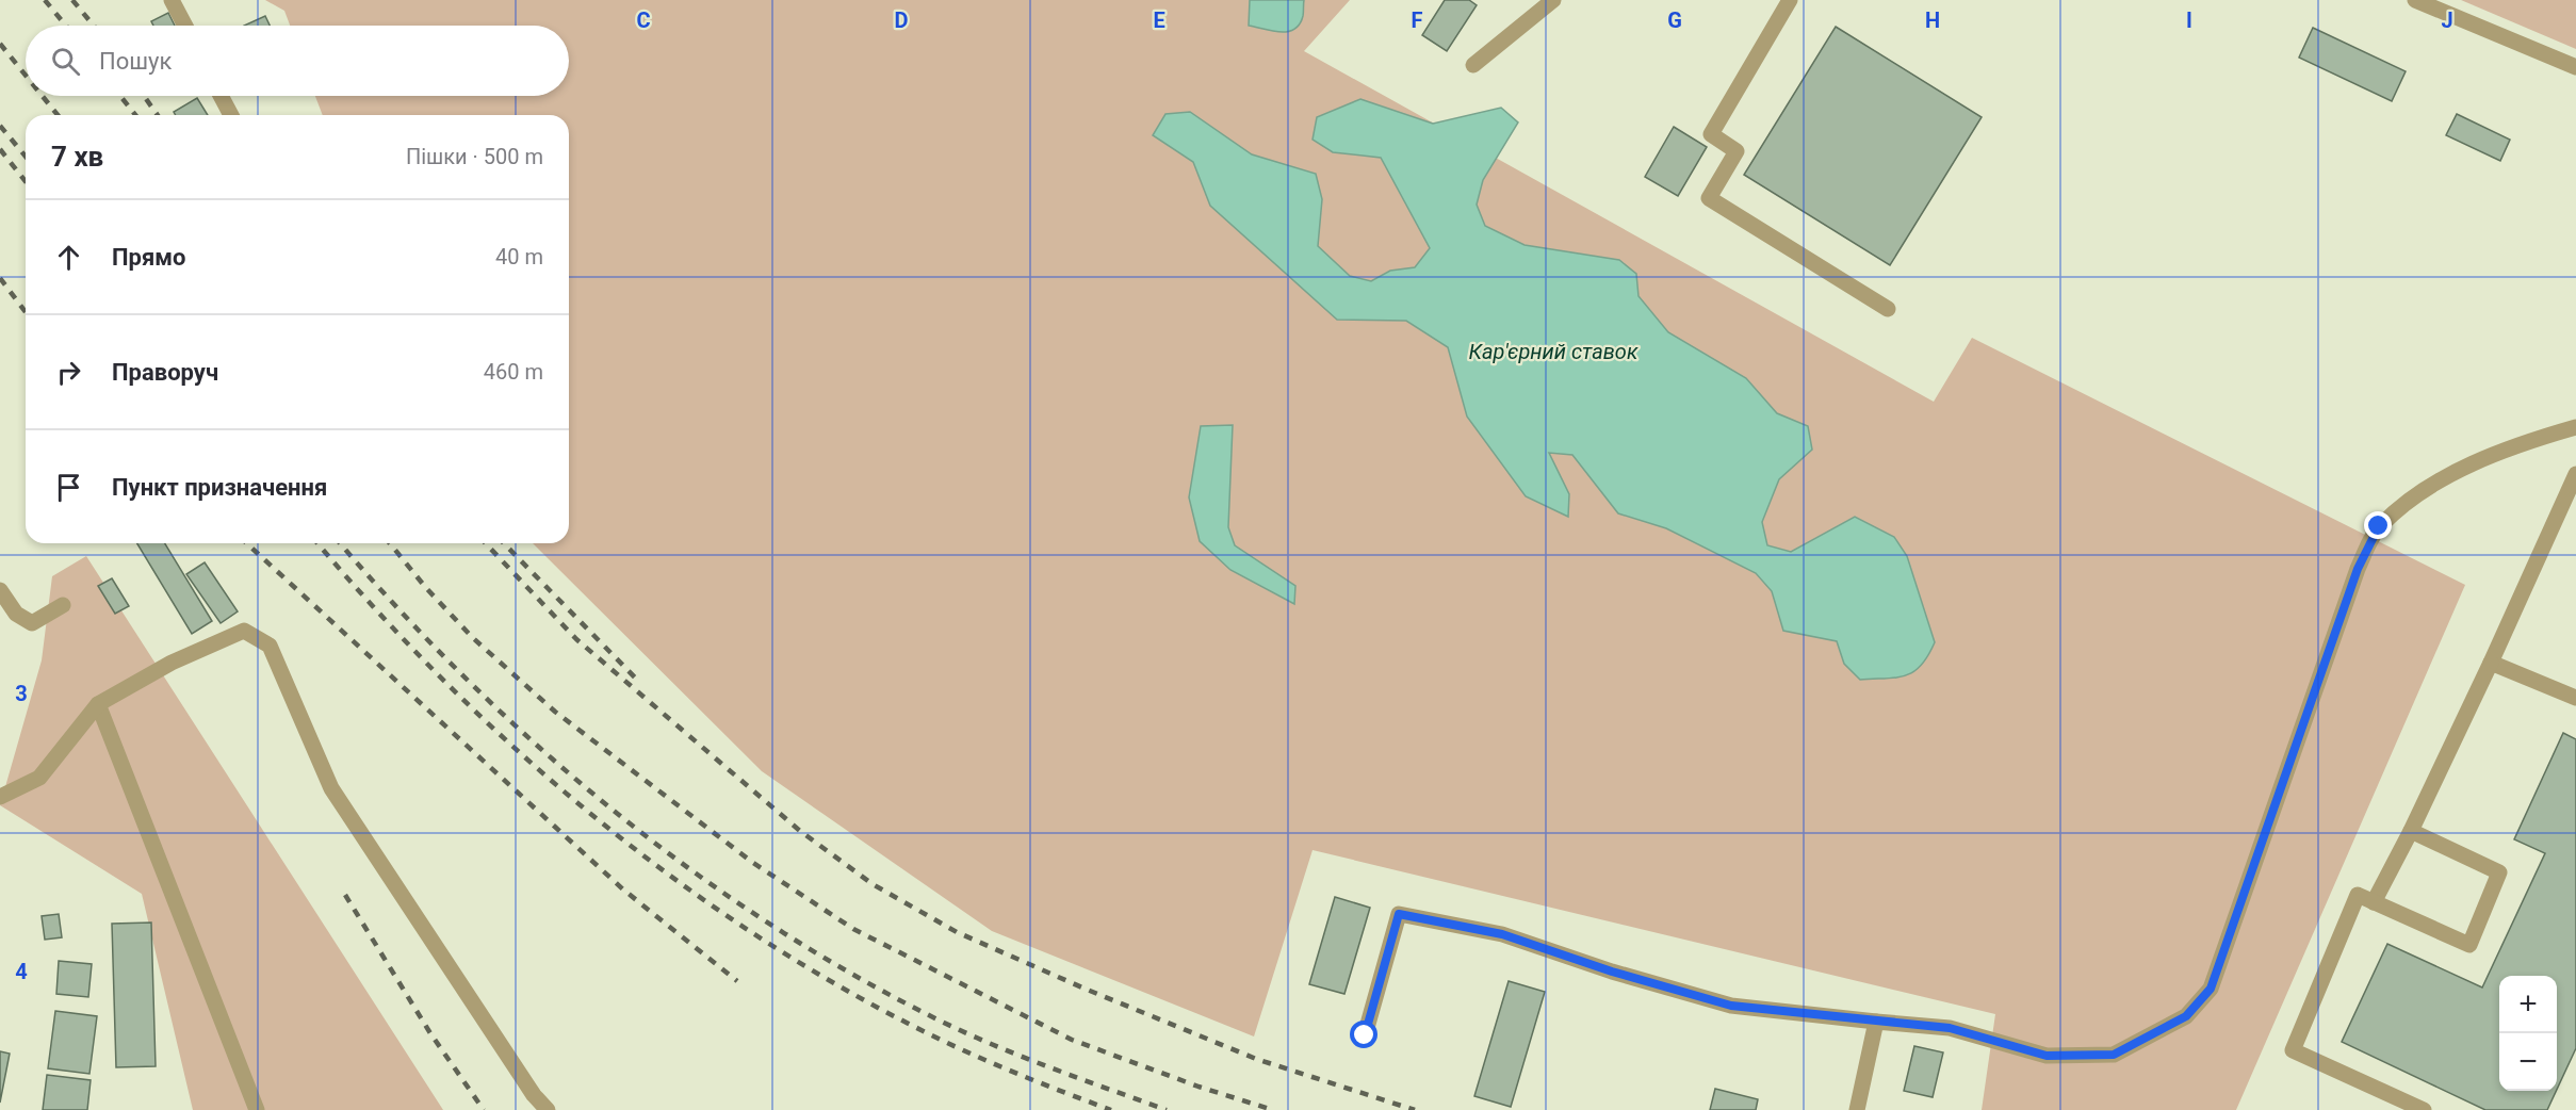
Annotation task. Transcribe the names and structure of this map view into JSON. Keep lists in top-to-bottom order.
{
  "water": ["Кар'єрний ставок"],
  "page": {
    "search": "Пошук",
    "heading": ["7 хв", "Пішки · 500 m"],
    "list": [
      ["Прямо", "40 m"],
      ["Праворуч", "460 m"],
      "Пункт призначення"
    ],
    "map_buttons": ["+", "−"]
  },
  "grid": {
    "columns": [
      "C",
      "D",
      "E",
      "F",
      "G",
      "H",
      "I",
      "J"
    ],
    "rows": ["3", "4"]
  }
}
